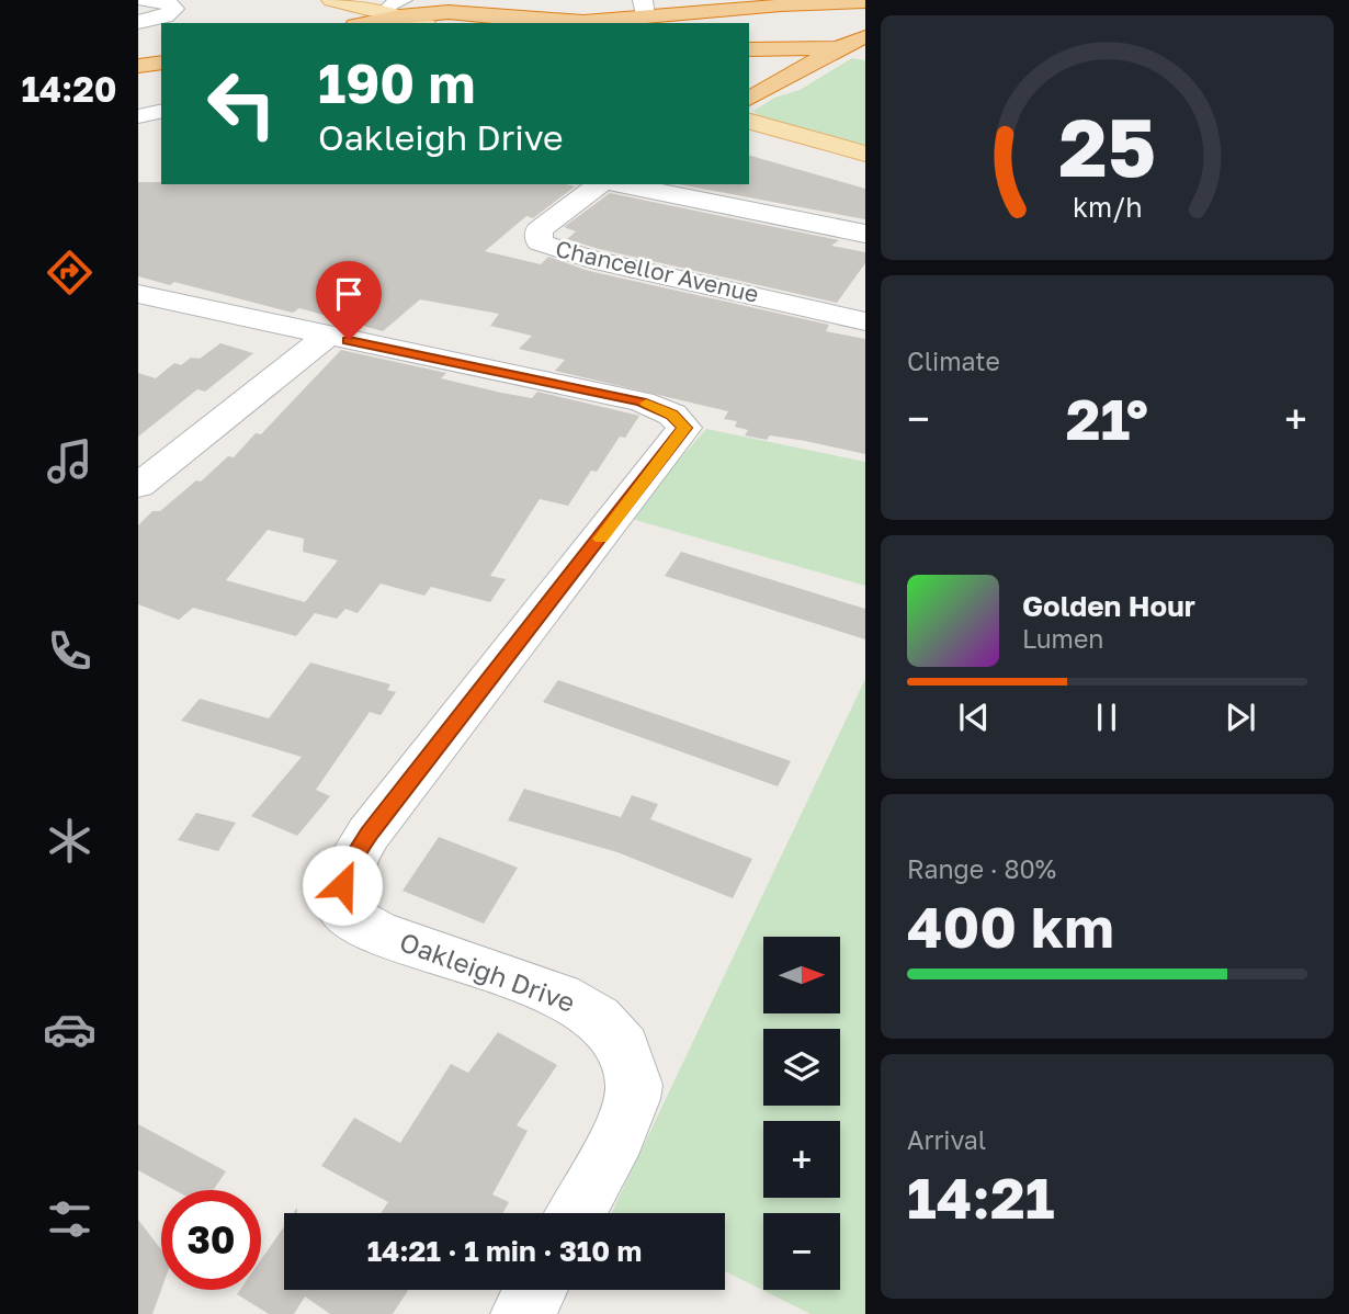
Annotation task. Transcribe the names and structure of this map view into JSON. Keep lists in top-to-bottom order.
{
  "streets": {
    "street": ["Chancellor Avenue", "Oakleigh Drive"]
  },
  "north": "right",
  "page": {
    "tabs": "14:20",
    "turn": ["190 m", "Oakleigh Drive"],
    "tile": [
      "Climate",
      ["Range · 80%", "400 km"],
      ["Arrival", "14:21"]
    ],
    "heat": ["−", "21°", "+"],
    "song": ["Golden Hour", "Lumen"],
    "map_buttons": ["+", "−"],
    "limit": "30",
    "trip": "14:21 · 1 min · 310 m",
    "gauge": ["25", "km/h"]
  }
}
